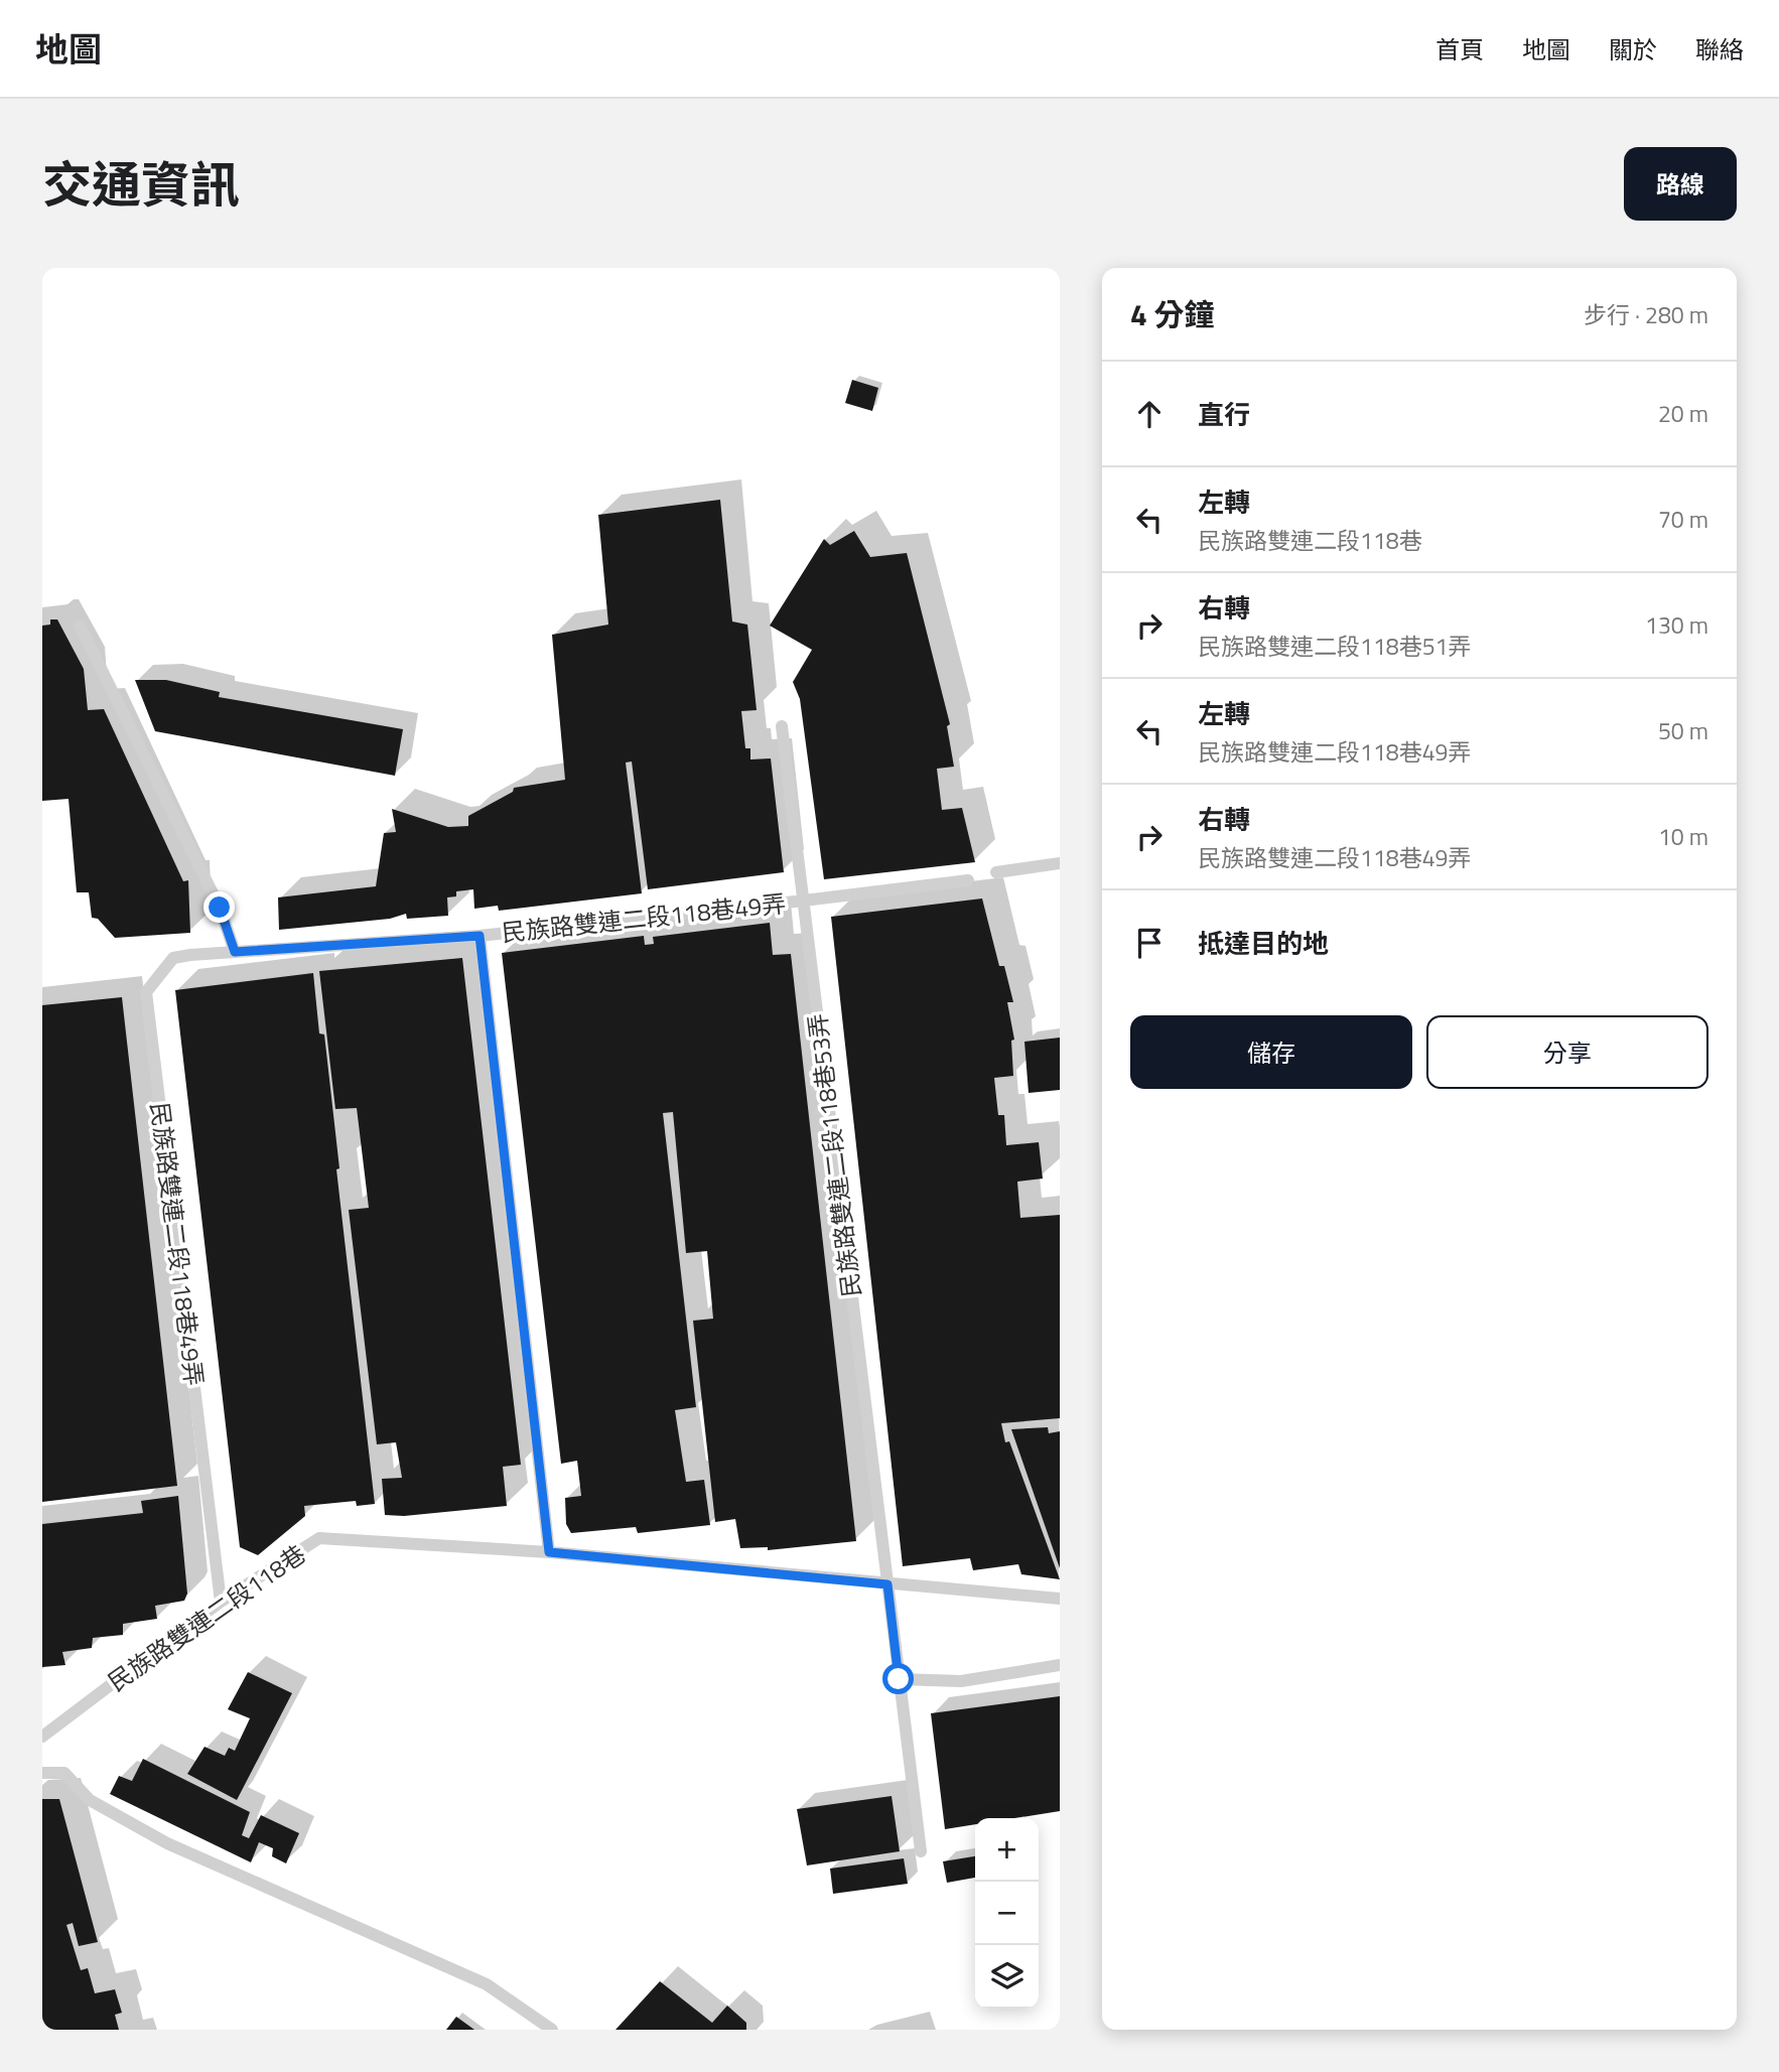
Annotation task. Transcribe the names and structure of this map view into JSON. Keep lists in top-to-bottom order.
{
  "streets": {
    "lane": ["民族路雙連二段118巷49弄", "民族路雙連二段118巷53弄", "民族路雙連二段118巷"]
  },
  "crossings": [
    ["民族路雙連二段118巷49弄", "民族路雙連二段118巷53弄"],
    ["民族路雙連二段118巷49弄", "民族路雙連二段118巷"],
    ["民族路雙連二段118巷53弄", "民族路雙連二段118巷"]
  ],
  "page": {
    "header": "地圖",
    "nav": [
      "首頁",
      "地圖",
      "關於",
      "聯絡"
    ],
    "title": "交通資訊",
    "buttons": [
      "路線",
      ["儲存", "分享"]
    ],
    "heading": ["4 分鐘", "步行 · 280 m"],
    "list": [
      ["直行", "20 m"],
      ["左轉", "民族路雙連二段118巷", "70 m"],
      ["右轉", "民族路雙連二段118巷51弄", "130 m"],
      ["左轉", "民族路雙連二段118巷49弄", "50 m"],
      ["右轉", "民族路雙連二段118巷49弄", "10 m"],
      "抵達目的地"
    ],
    "map_buttons": ["+", "−"]
  }
}
